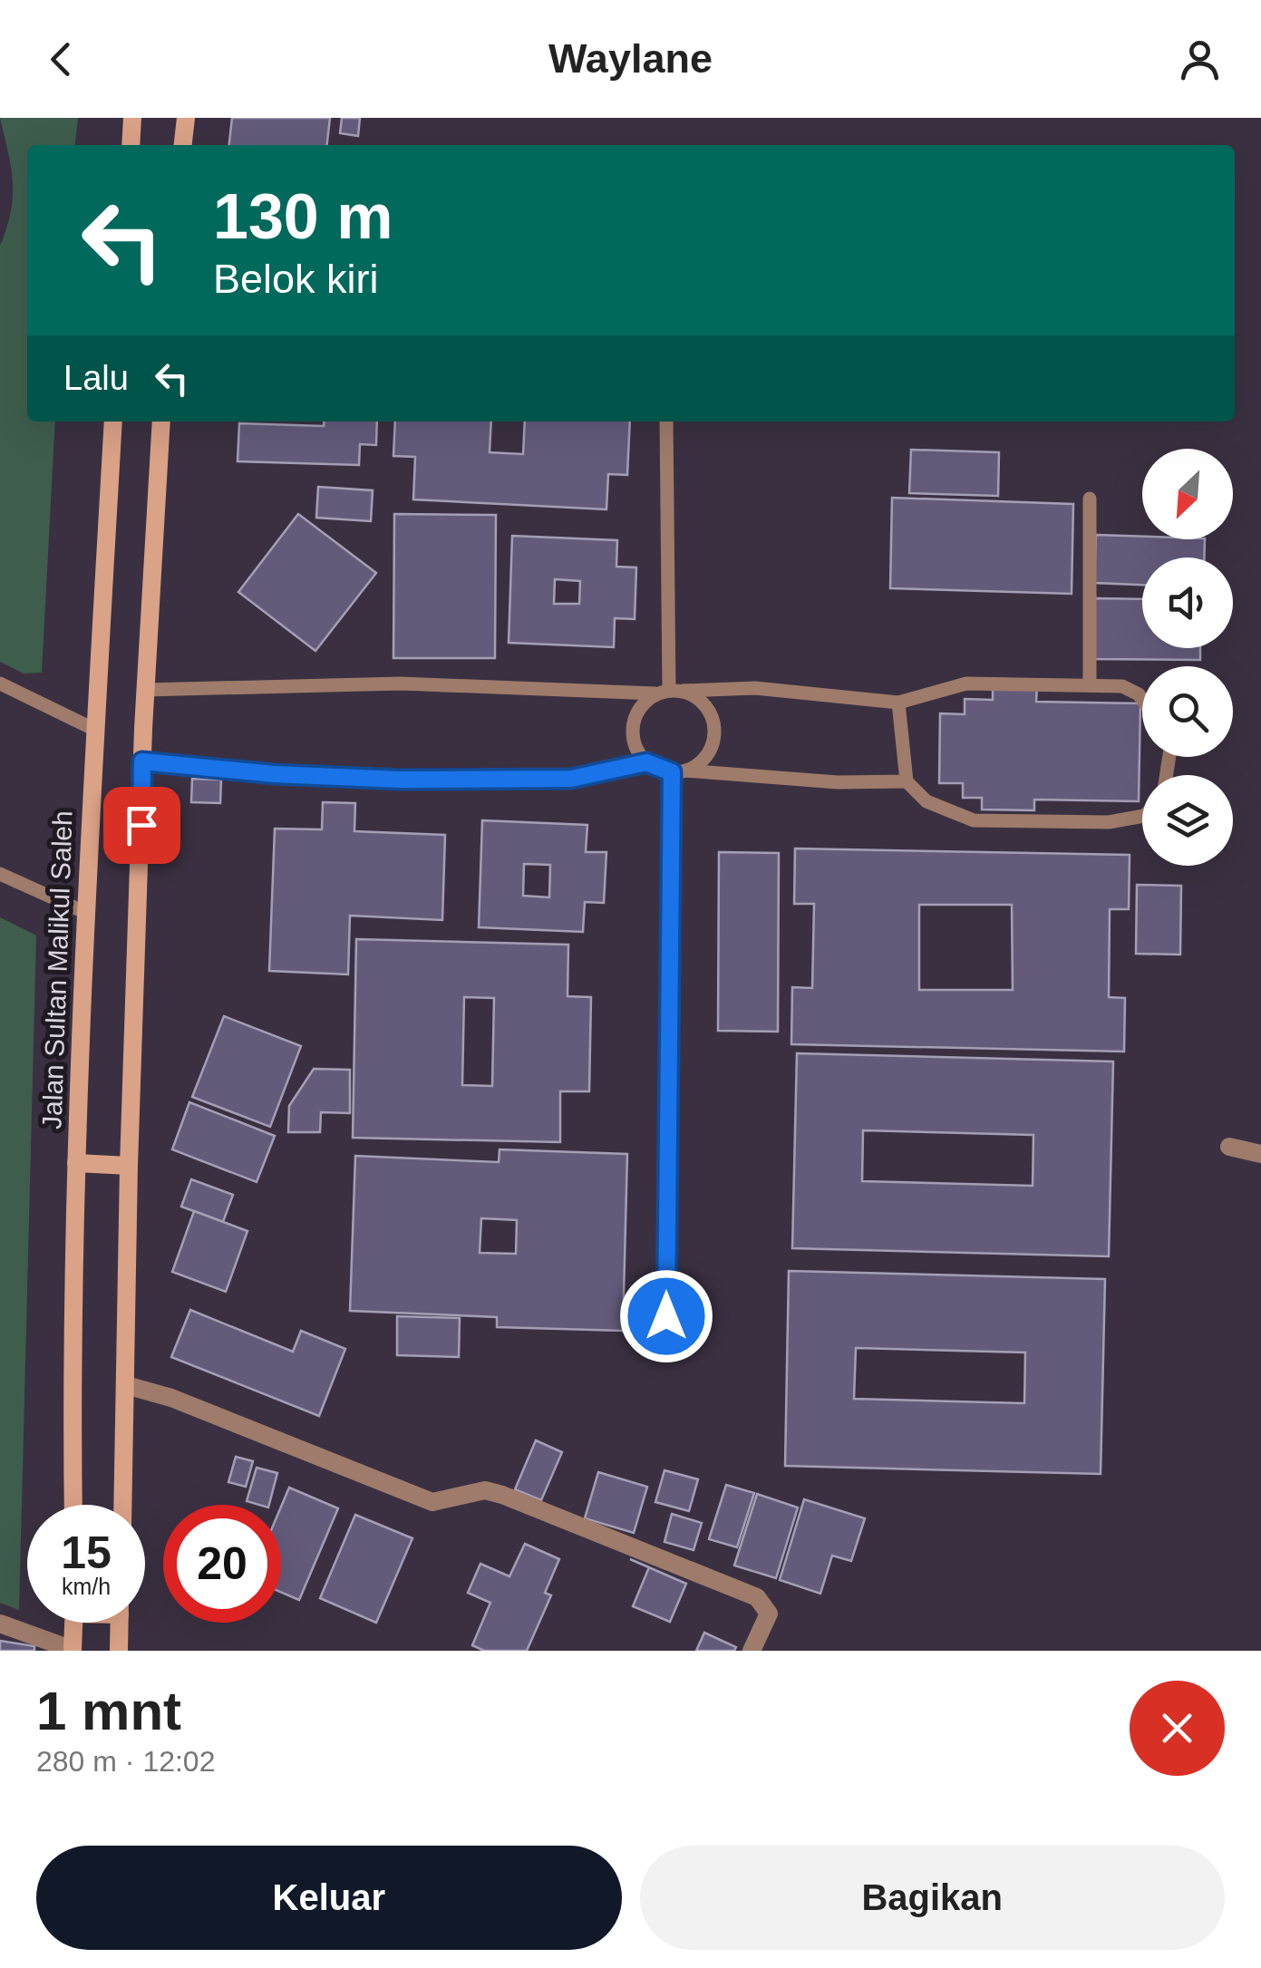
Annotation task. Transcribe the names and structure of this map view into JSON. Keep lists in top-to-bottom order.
{
  "streets": {
    "main road": ["Jalan Sultan Malikul Saleh"]
  },
  "north": "bottom left",
  "page": {
    "header": "Waylane",
    "turn": ["130 m", "Belok kiri"],
    "then": "Lalu",
    "speed": "15 km/h",
    "limit": "20",
    "heading": ["1 mnt", "280 m · 12:02"],
    "buttons": ["Keluar", "Bagikan"]
  }
}
